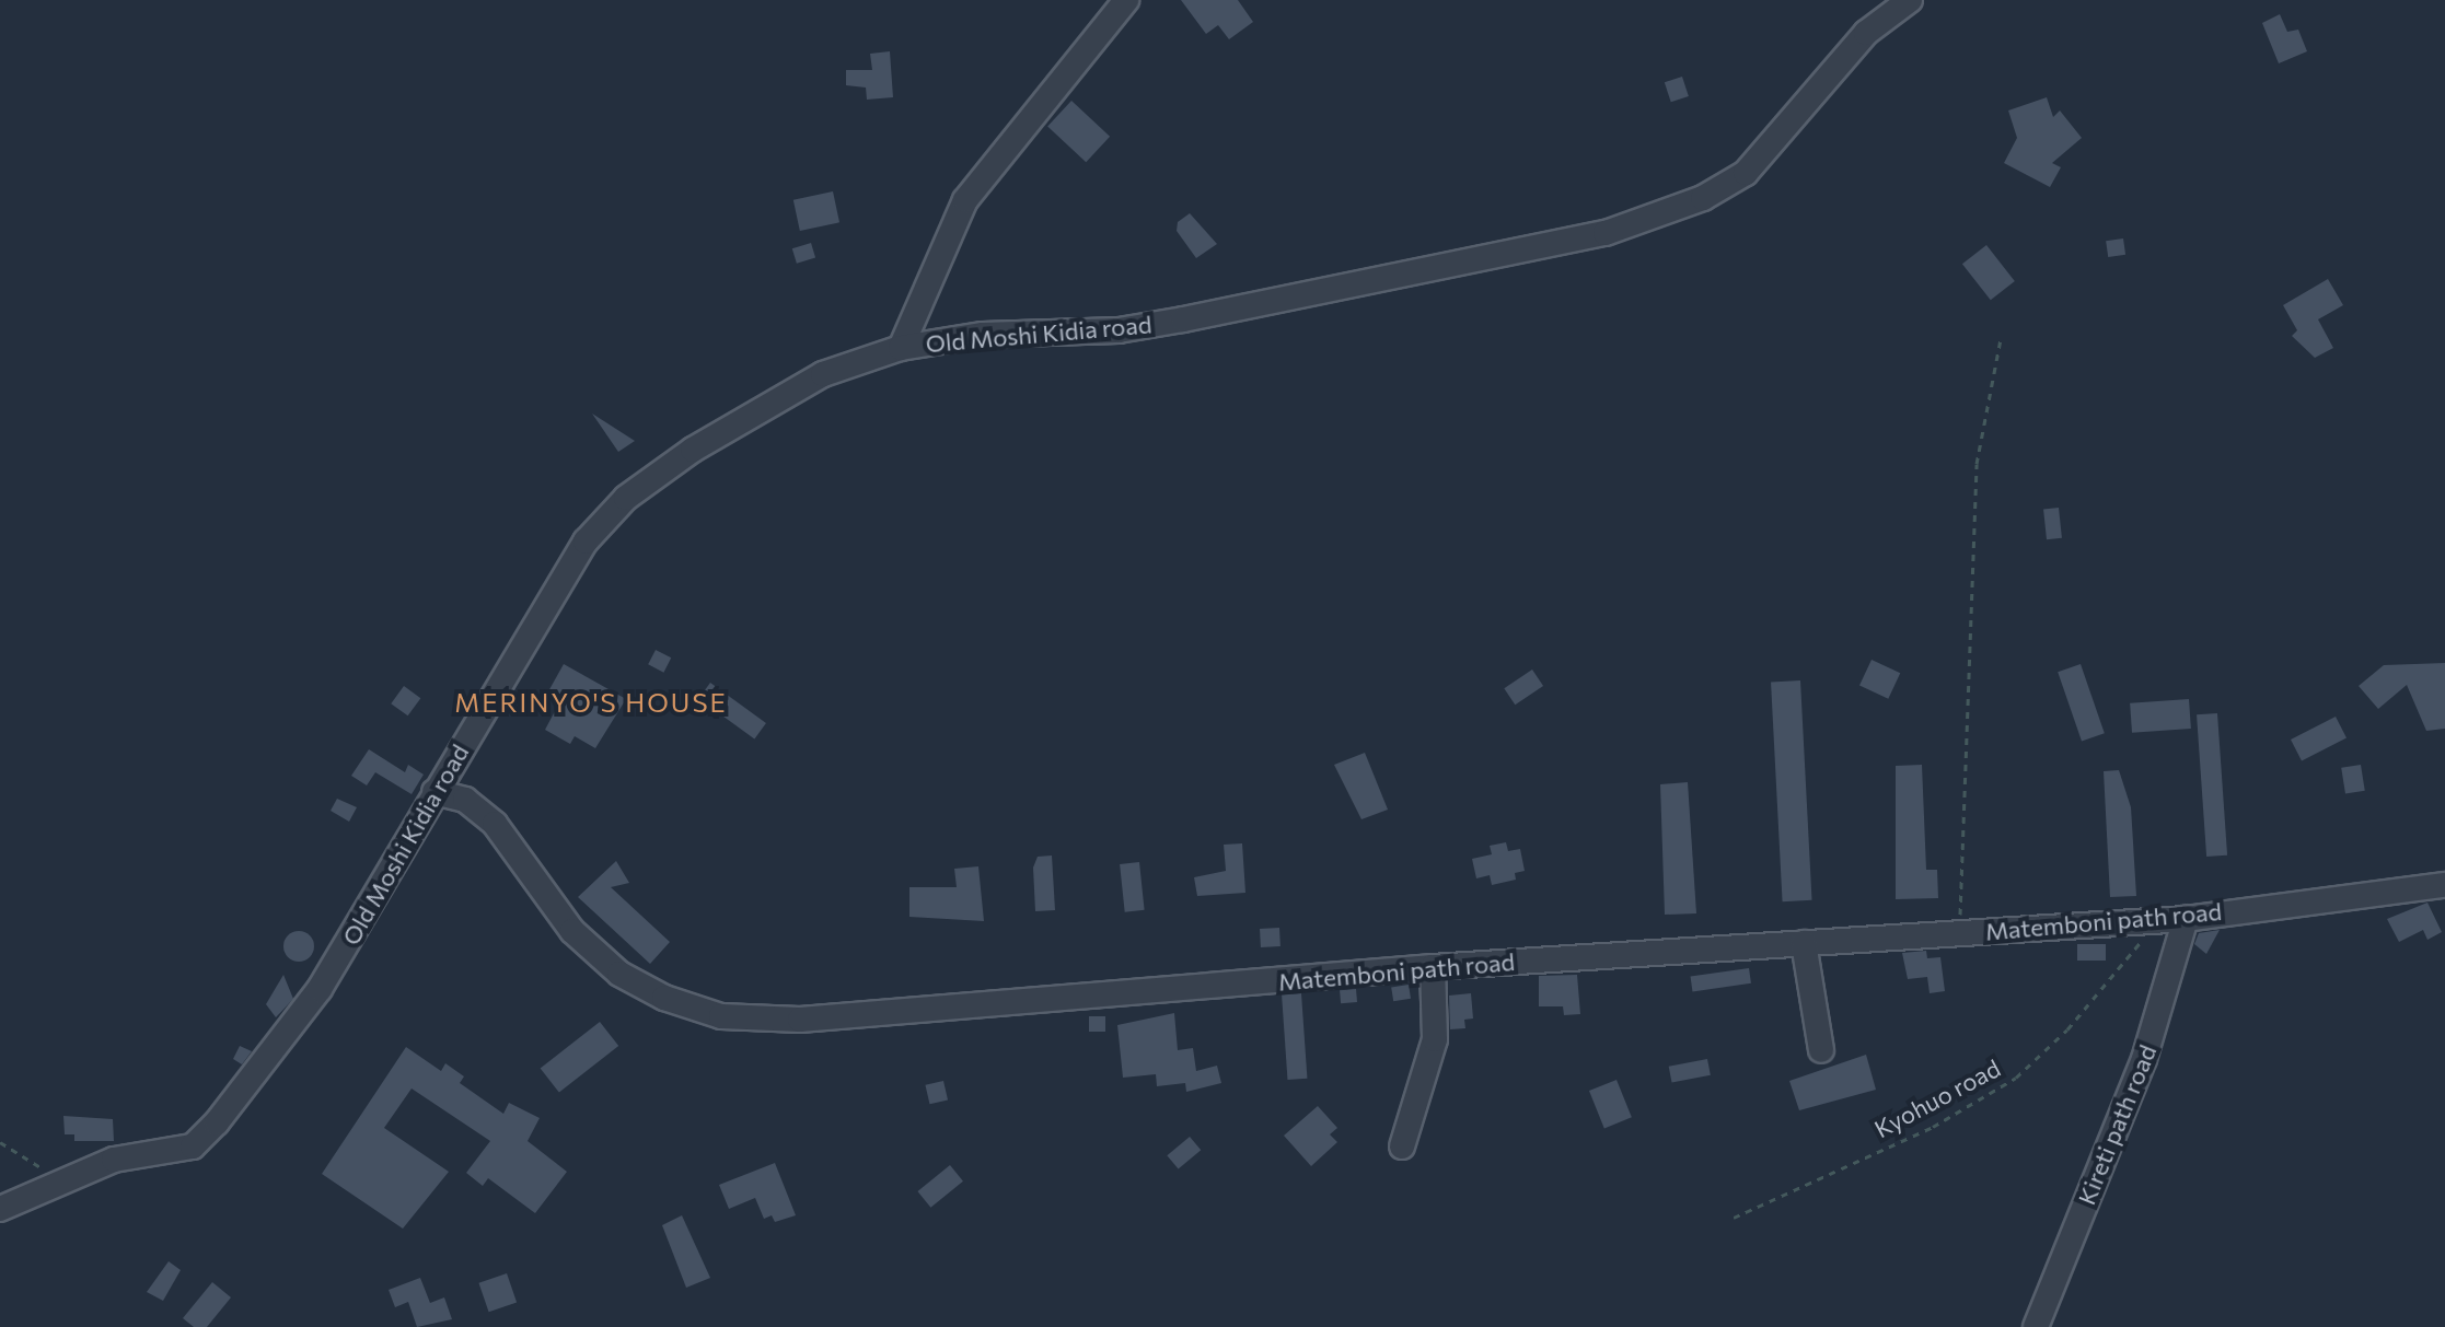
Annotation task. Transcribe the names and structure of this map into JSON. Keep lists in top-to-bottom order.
{
  "streets": {
    "street": ["Old Moshi Kidia road", "Matemboni path road", "Kireti path road"],
    "path": ["Kyohuo road"]
  },
  "crossings": [
    ["Old Moshi Kidia road", "Matemboni path road"],
    ["Matemboni path road", "Kyohuo road"],
    ["Matemboni path road", "Kireti path road"]
  ],
  "districts": ["MERINYO'S HOUSE"]
}
